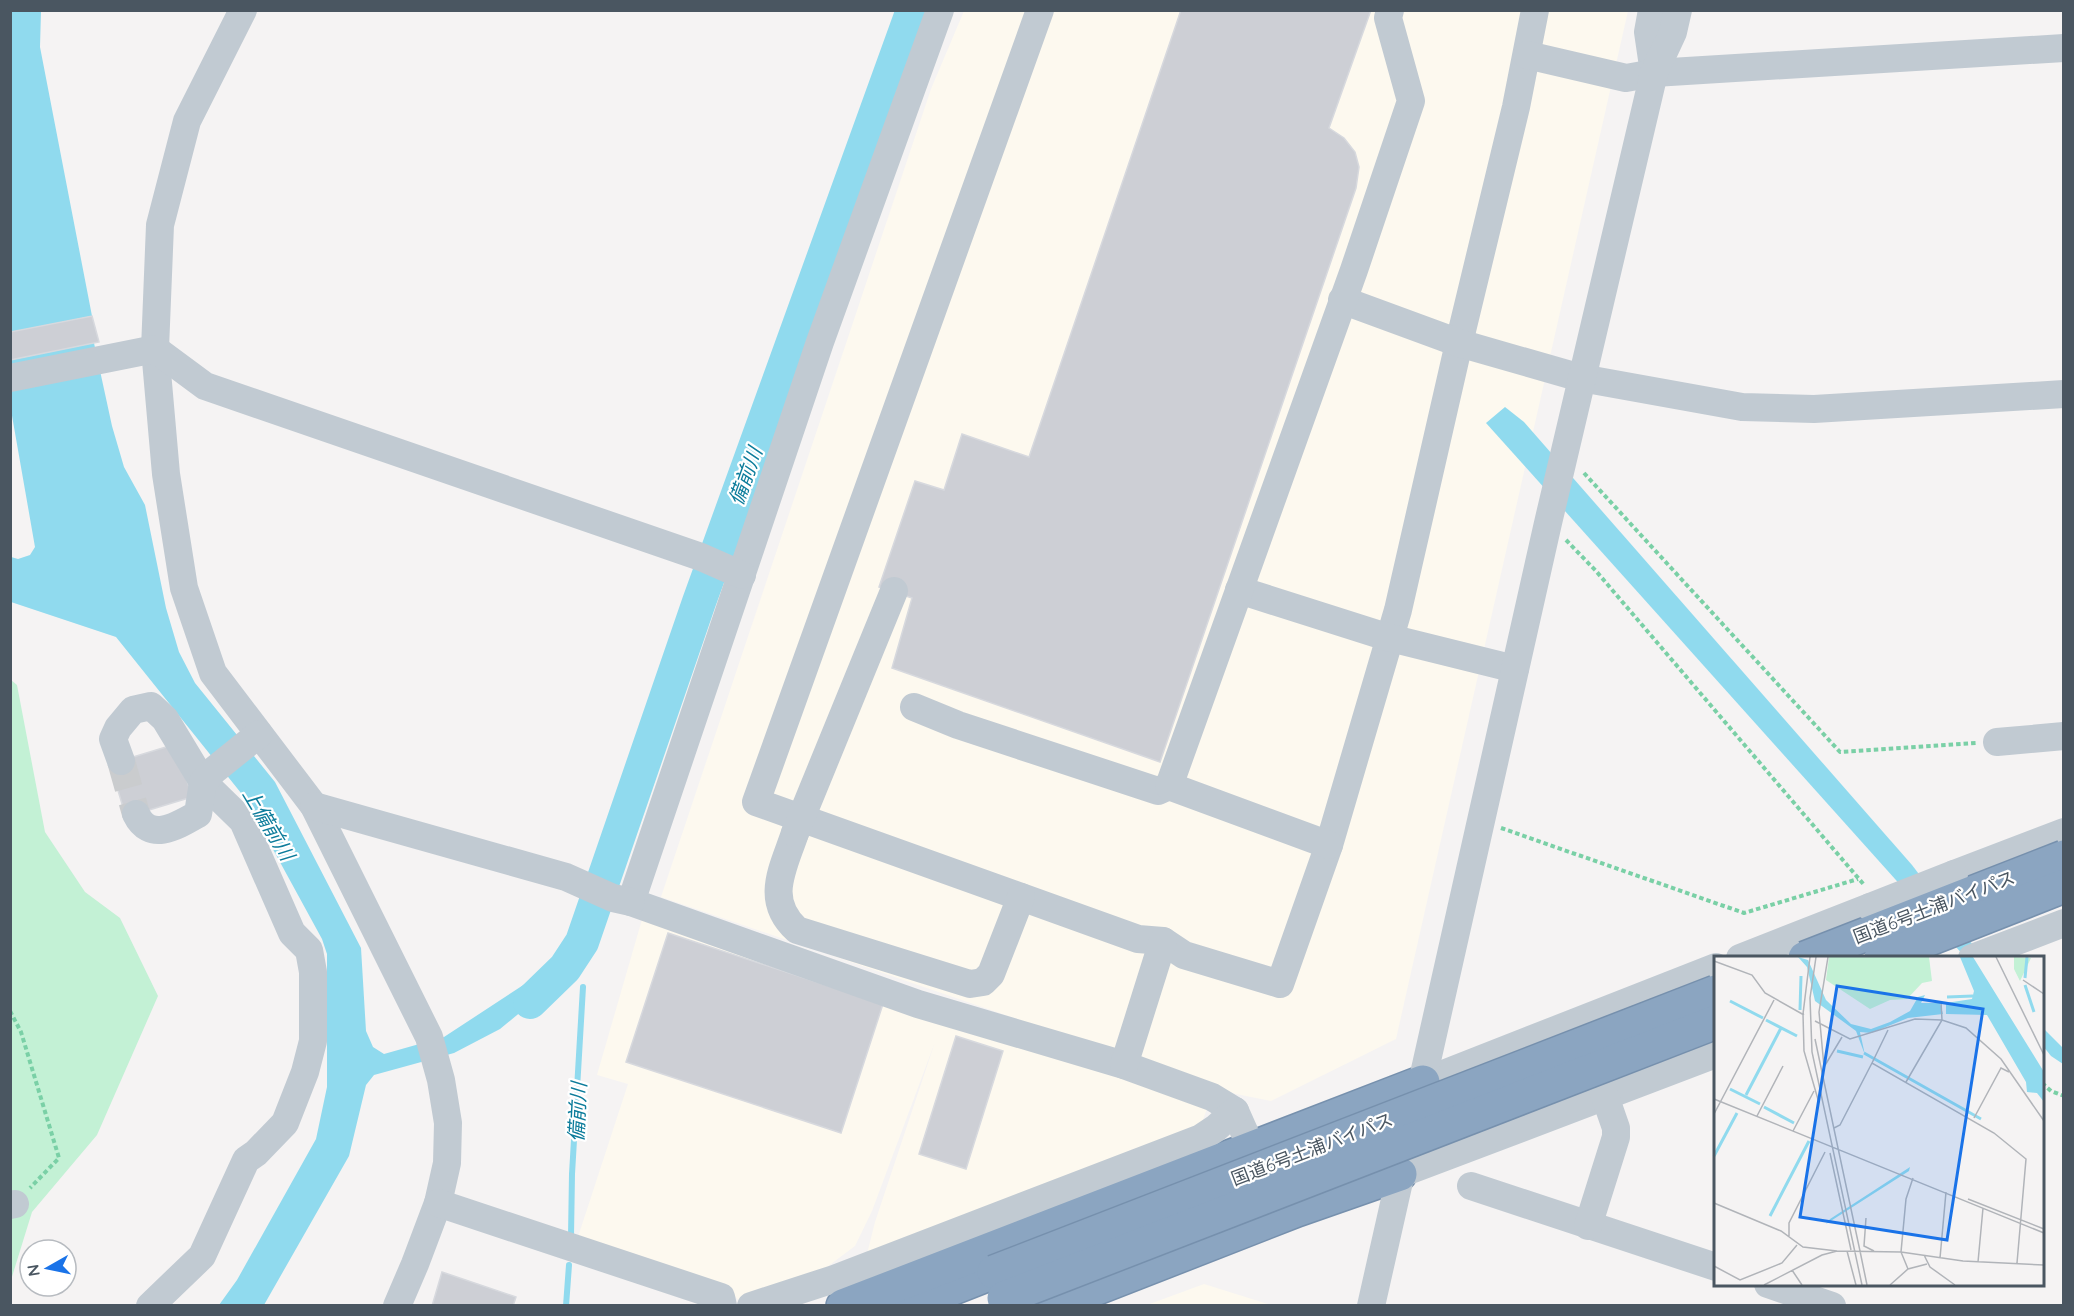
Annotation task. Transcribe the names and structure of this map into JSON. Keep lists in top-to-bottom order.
{
  "streets": {
    "highway": ["国道6号土浦バイパス"]
  },
  "water": ["備前川", "上備前川"],
  "north": "left"
}
